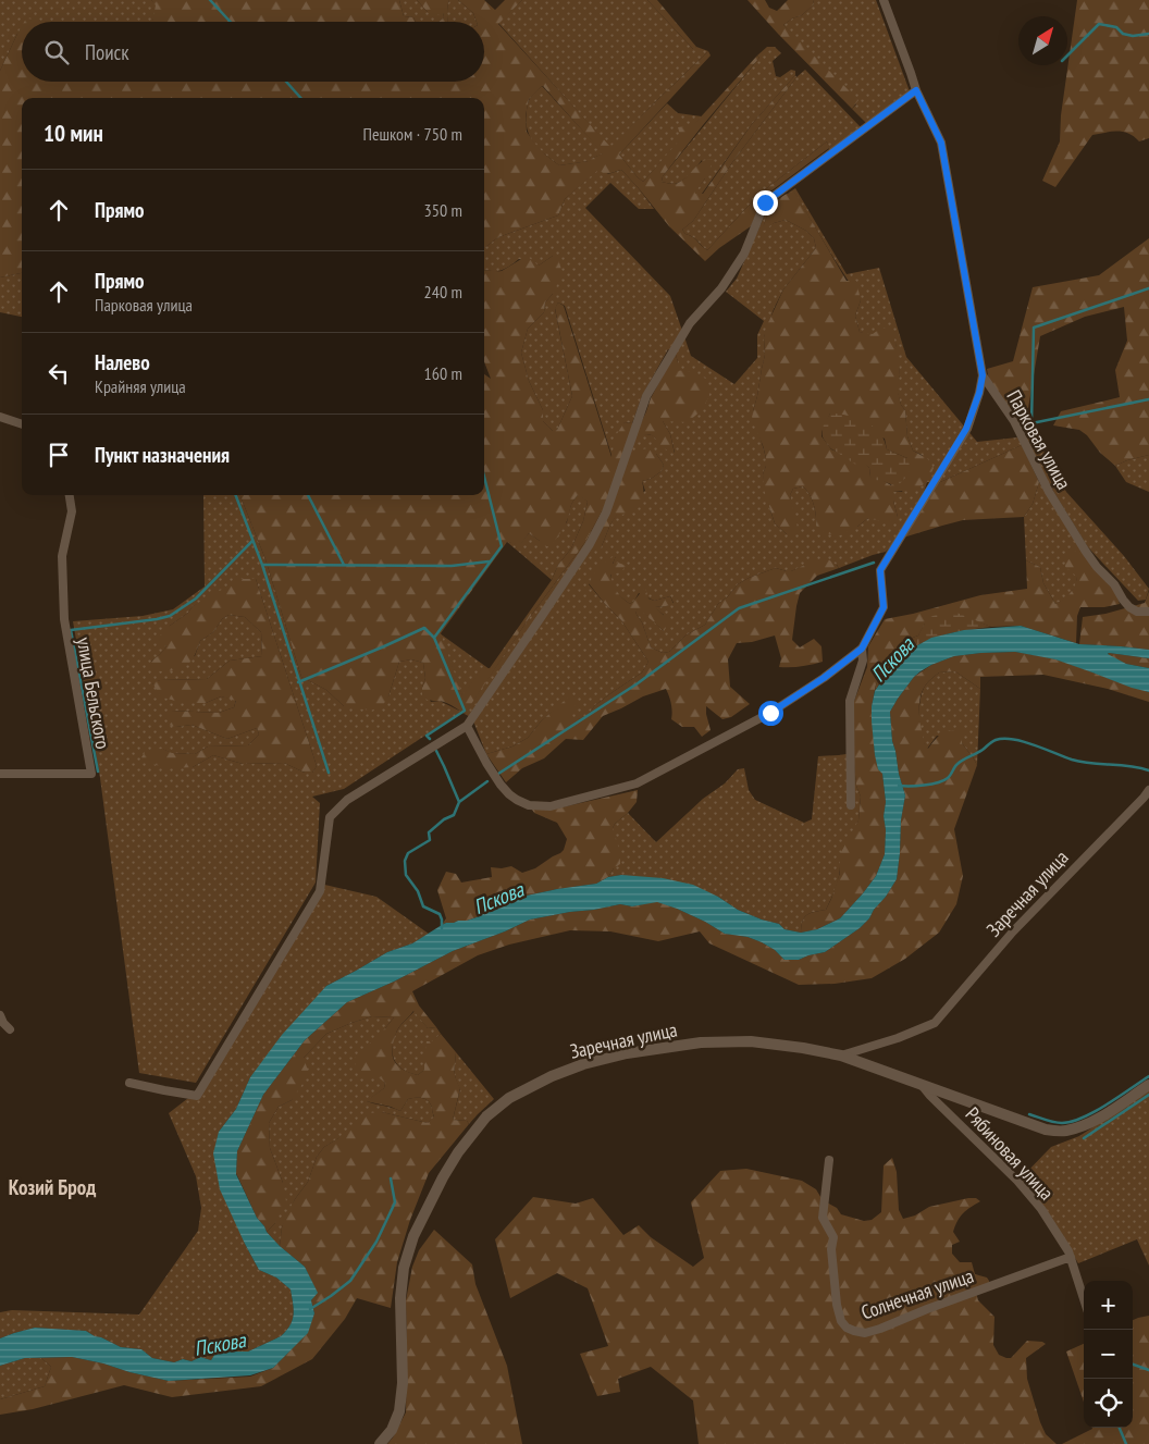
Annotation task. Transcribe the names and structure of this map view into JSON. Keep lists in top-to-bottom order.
{
  "streets": {
    "street": [
      "Парковая улица",
      "улица Бельского",
      "Заречная улица",
      "Рябиновая улица",
      "Солнечная улица"
    ]
  },
  "crossings": [
    ["Заречная улица", "Рябиновая улица"],
    ["Рябиновая улица", "Солнечная улица"]
  ],
  "districts": ["Козий Брод"],
  "water": ["Пскова"],
  "north": "top right",
  "page": {
    "search": "Поиск",
    "heading": ["10 мин", "Пешком · 750 m"],
    "list": [
      ["Прямо", "350 m"],
      ["Прямо", "Парковая улица", "240 m"],
      ["Налево", "Крайняя улица", "160 m"],
      "Пункт назначения"
    ],
    "map_buttons": ["+", "−"]
  }
}
